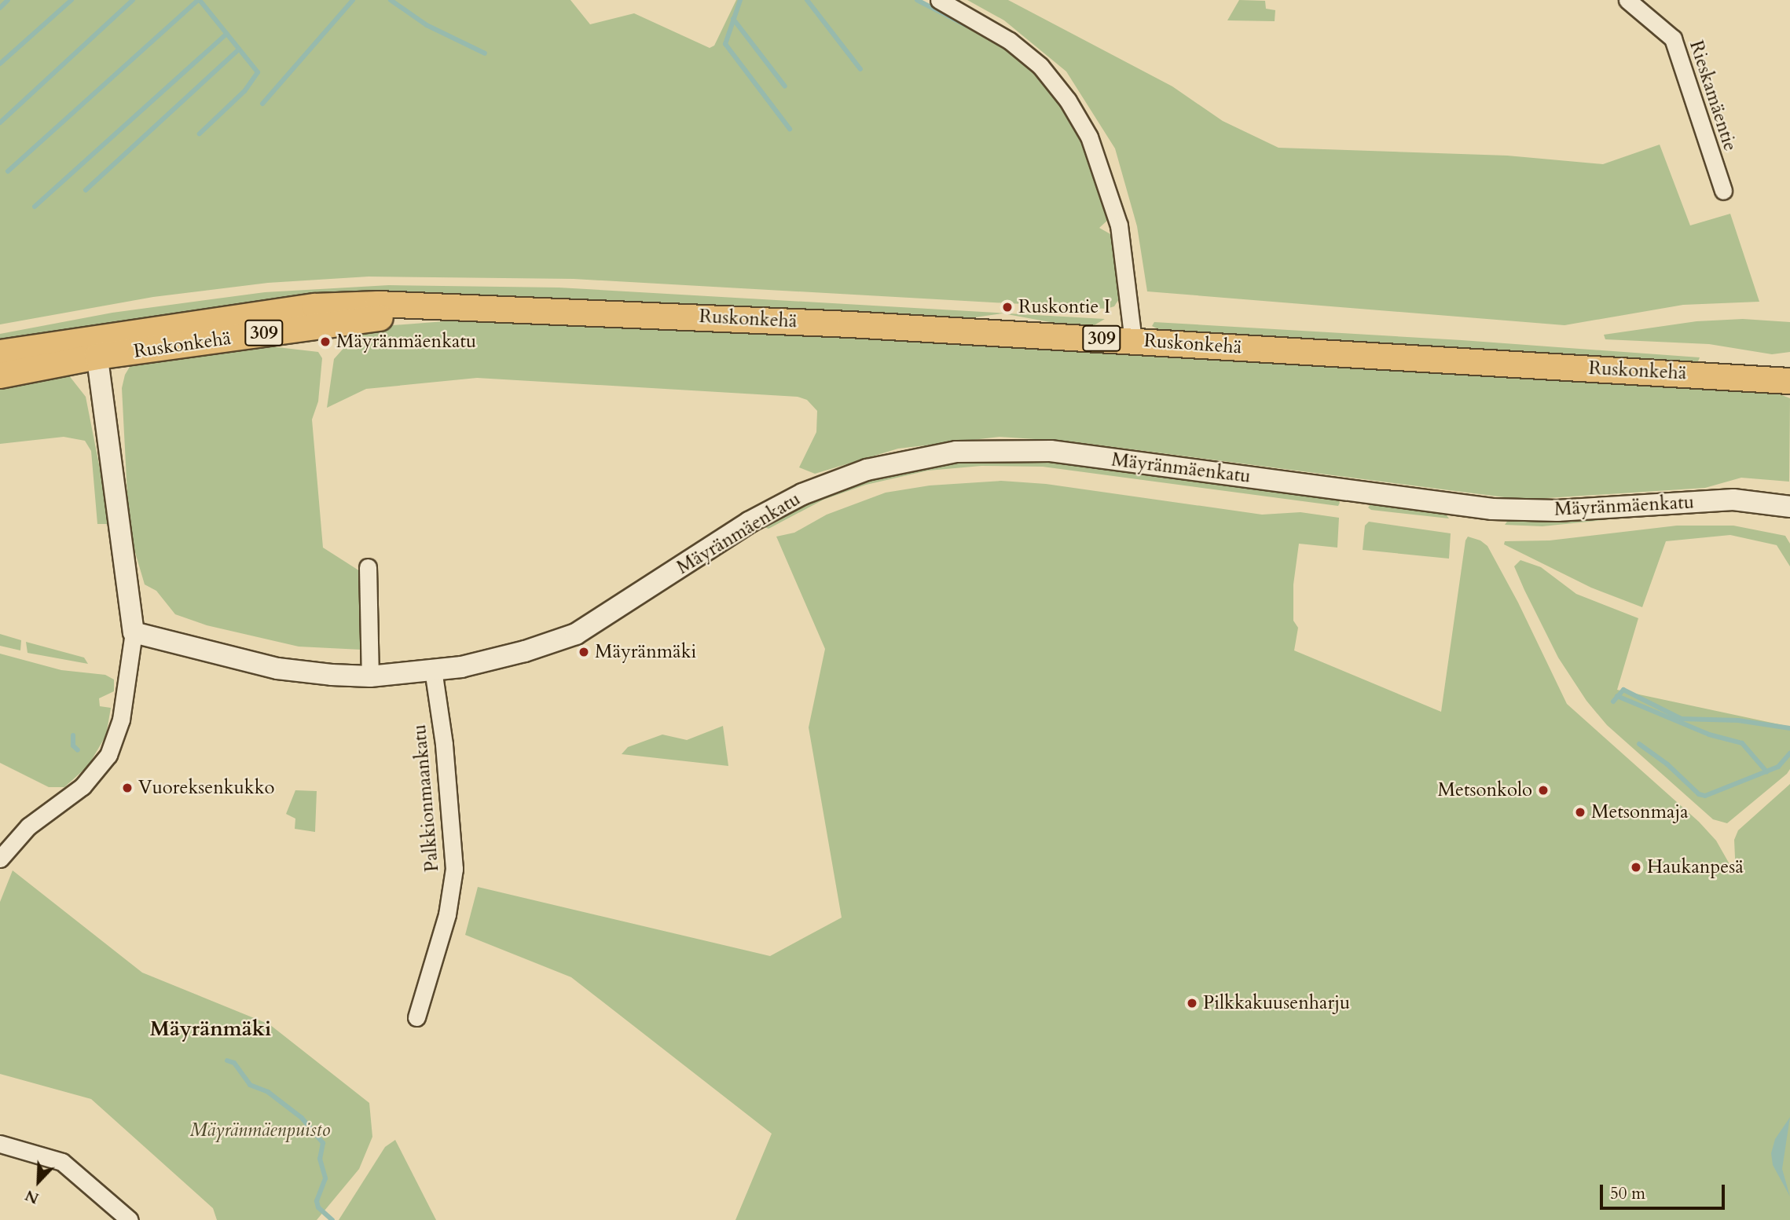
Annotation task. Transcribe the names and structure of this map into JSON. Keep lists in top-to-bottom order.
{
  "streets": {
    "main road": ["Ruskonkehä", "309"],
    "street": ["Rieskamäentie", "Mäyränmäenkatu", "Palkkionmaankatu"]
  },
  "crossings": [
    ["Mäyränmäenkatu", "Palkkionmaankatu"]
  ],
  "districts": ["Mäyränmäki"],
  "parks": ["Mäyränmäenpuisto"],
  "places": [
    "Ruskontie I",
    "Mäyränmäenkatu",
    "Mäyränmäki",
    "Vuoreksenkukko",
    "Metsonkolo",
    "Metsonmaja",
    "Haukanpesä",
    "Pilkkakuusenharju"
  ],
  "scale_bar": "50 m",
  "north": "bottom left"
}
